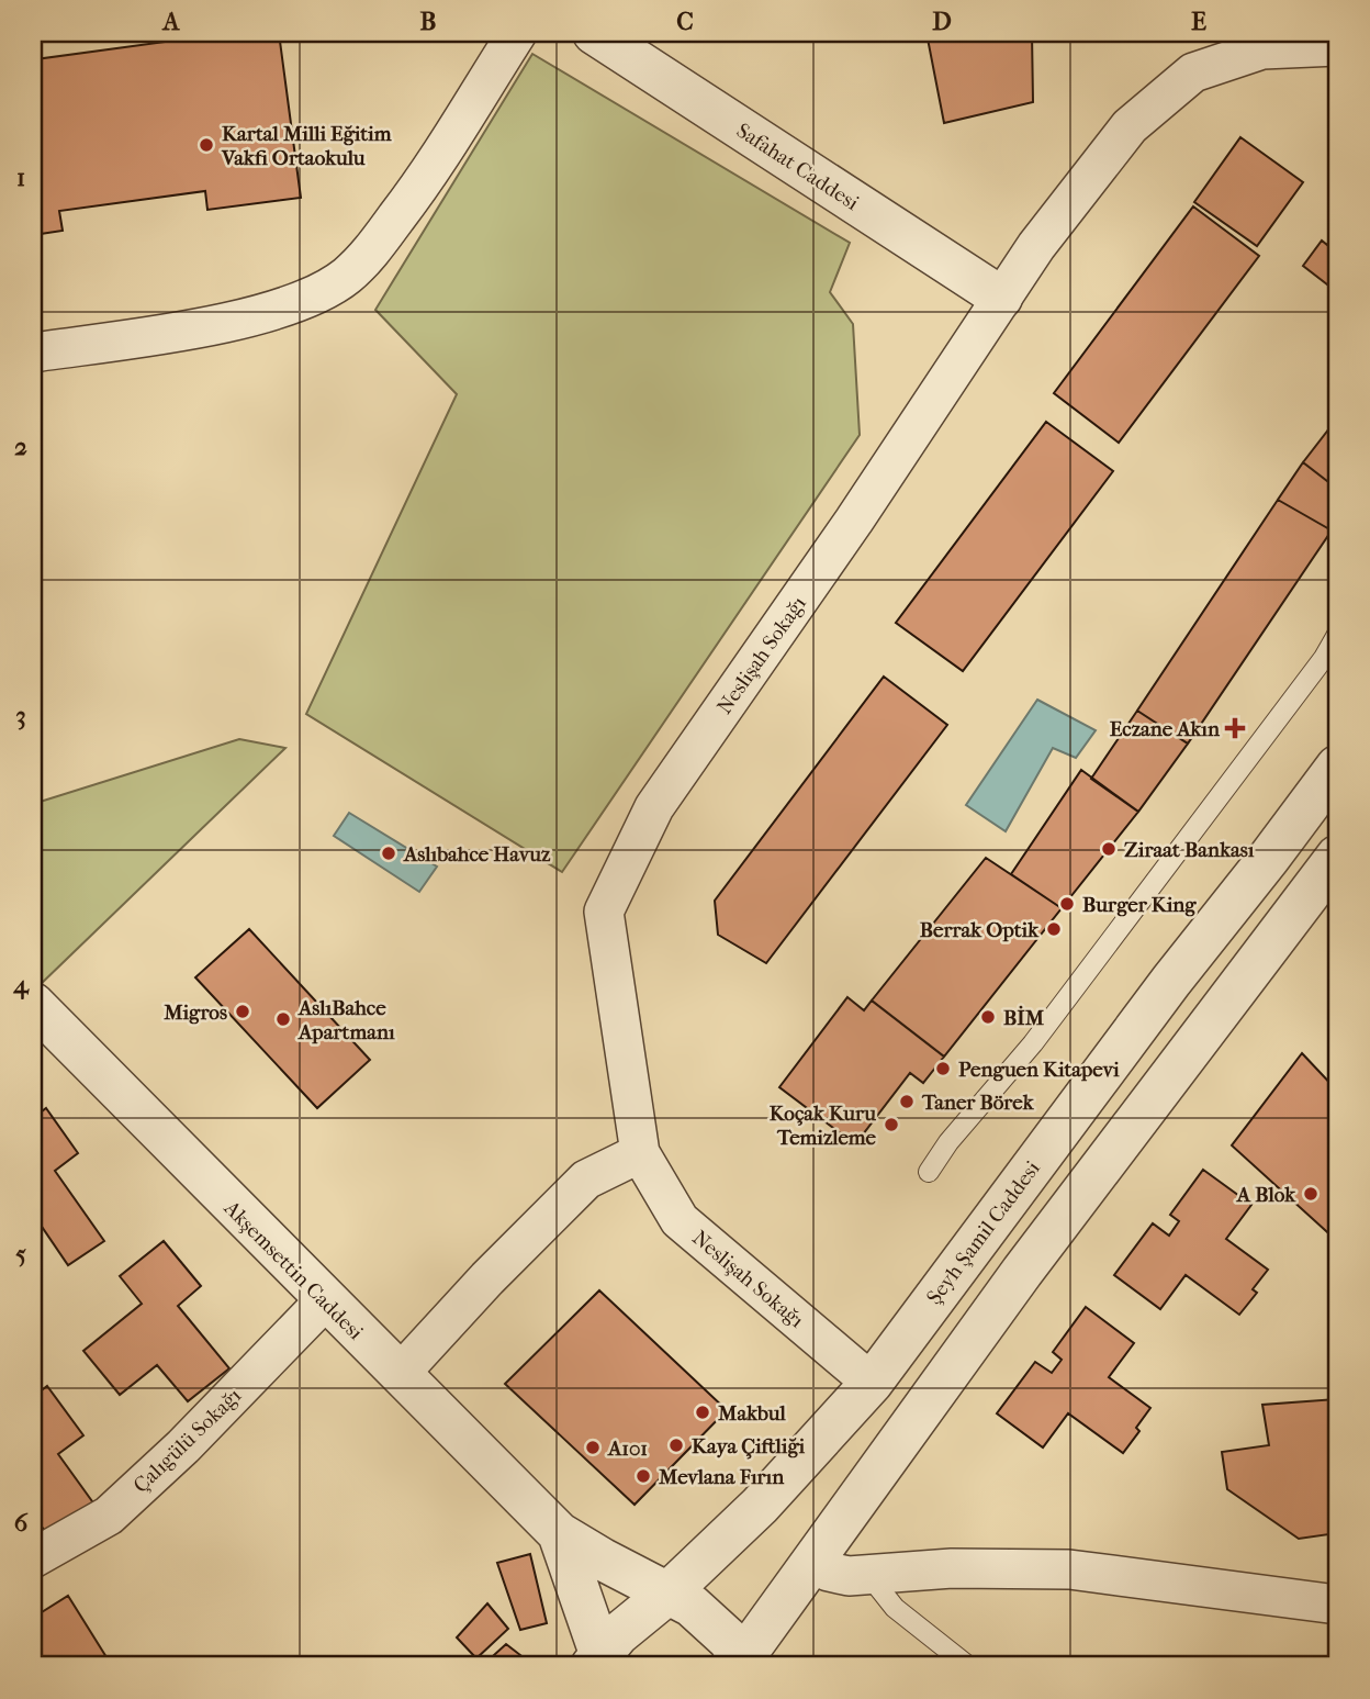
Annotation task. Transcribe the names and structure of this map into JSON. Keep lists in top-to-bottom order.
{
  "streets": {
    "street": [
      "Safahat Caddesi",
      "Neslişah Sokağı",
      "Şeyh Şamil Caddesi",
      "Akşemsettin Caddesi",
      "Çalıgülü Sokağı"
    ]
  },
  "crossings": [
    ["Safahat Caddesi", "Neslişah Sokağı"],
    ["Neslişah Sokağı", "Şeyh Şamil Caddesi"],
    ["Şeyh Şamil Caddesi", "Akşemsettin Caddesi"],
    ["Akşemsettin Caddesi", "Çalıgülü Sokağı"]
  ],
  "places": {
    "other": [
      "Kartal Milli Eğitim Vakfı Ortaokulu",
      "Ziraat Bankası",
      "Aslıbahce Havuz",
      "Burger King",
      "Berrak Optik",
      "Migros",
      "BİM",
      "AslıBahce Apartmanı",
      "Penguen Kitapevi",
      "Taner Börek",
      "Koçak Kuru Temizleme",
      "A Blok",
      "Makbul",
      "Kaya Çiftliği",
      "A101",
      "Mevlana Fırın"
    ],
    "health": ["Eczane Akın"]
  },
  "grid": {
    "columns": [
      "A",
      "B",
      "C",
      "D",
      "E"
    ],
    "rows": [
      "1",
      "2",
      "3",
      "4",
      "5",
      "6"
    ]
  }
}
